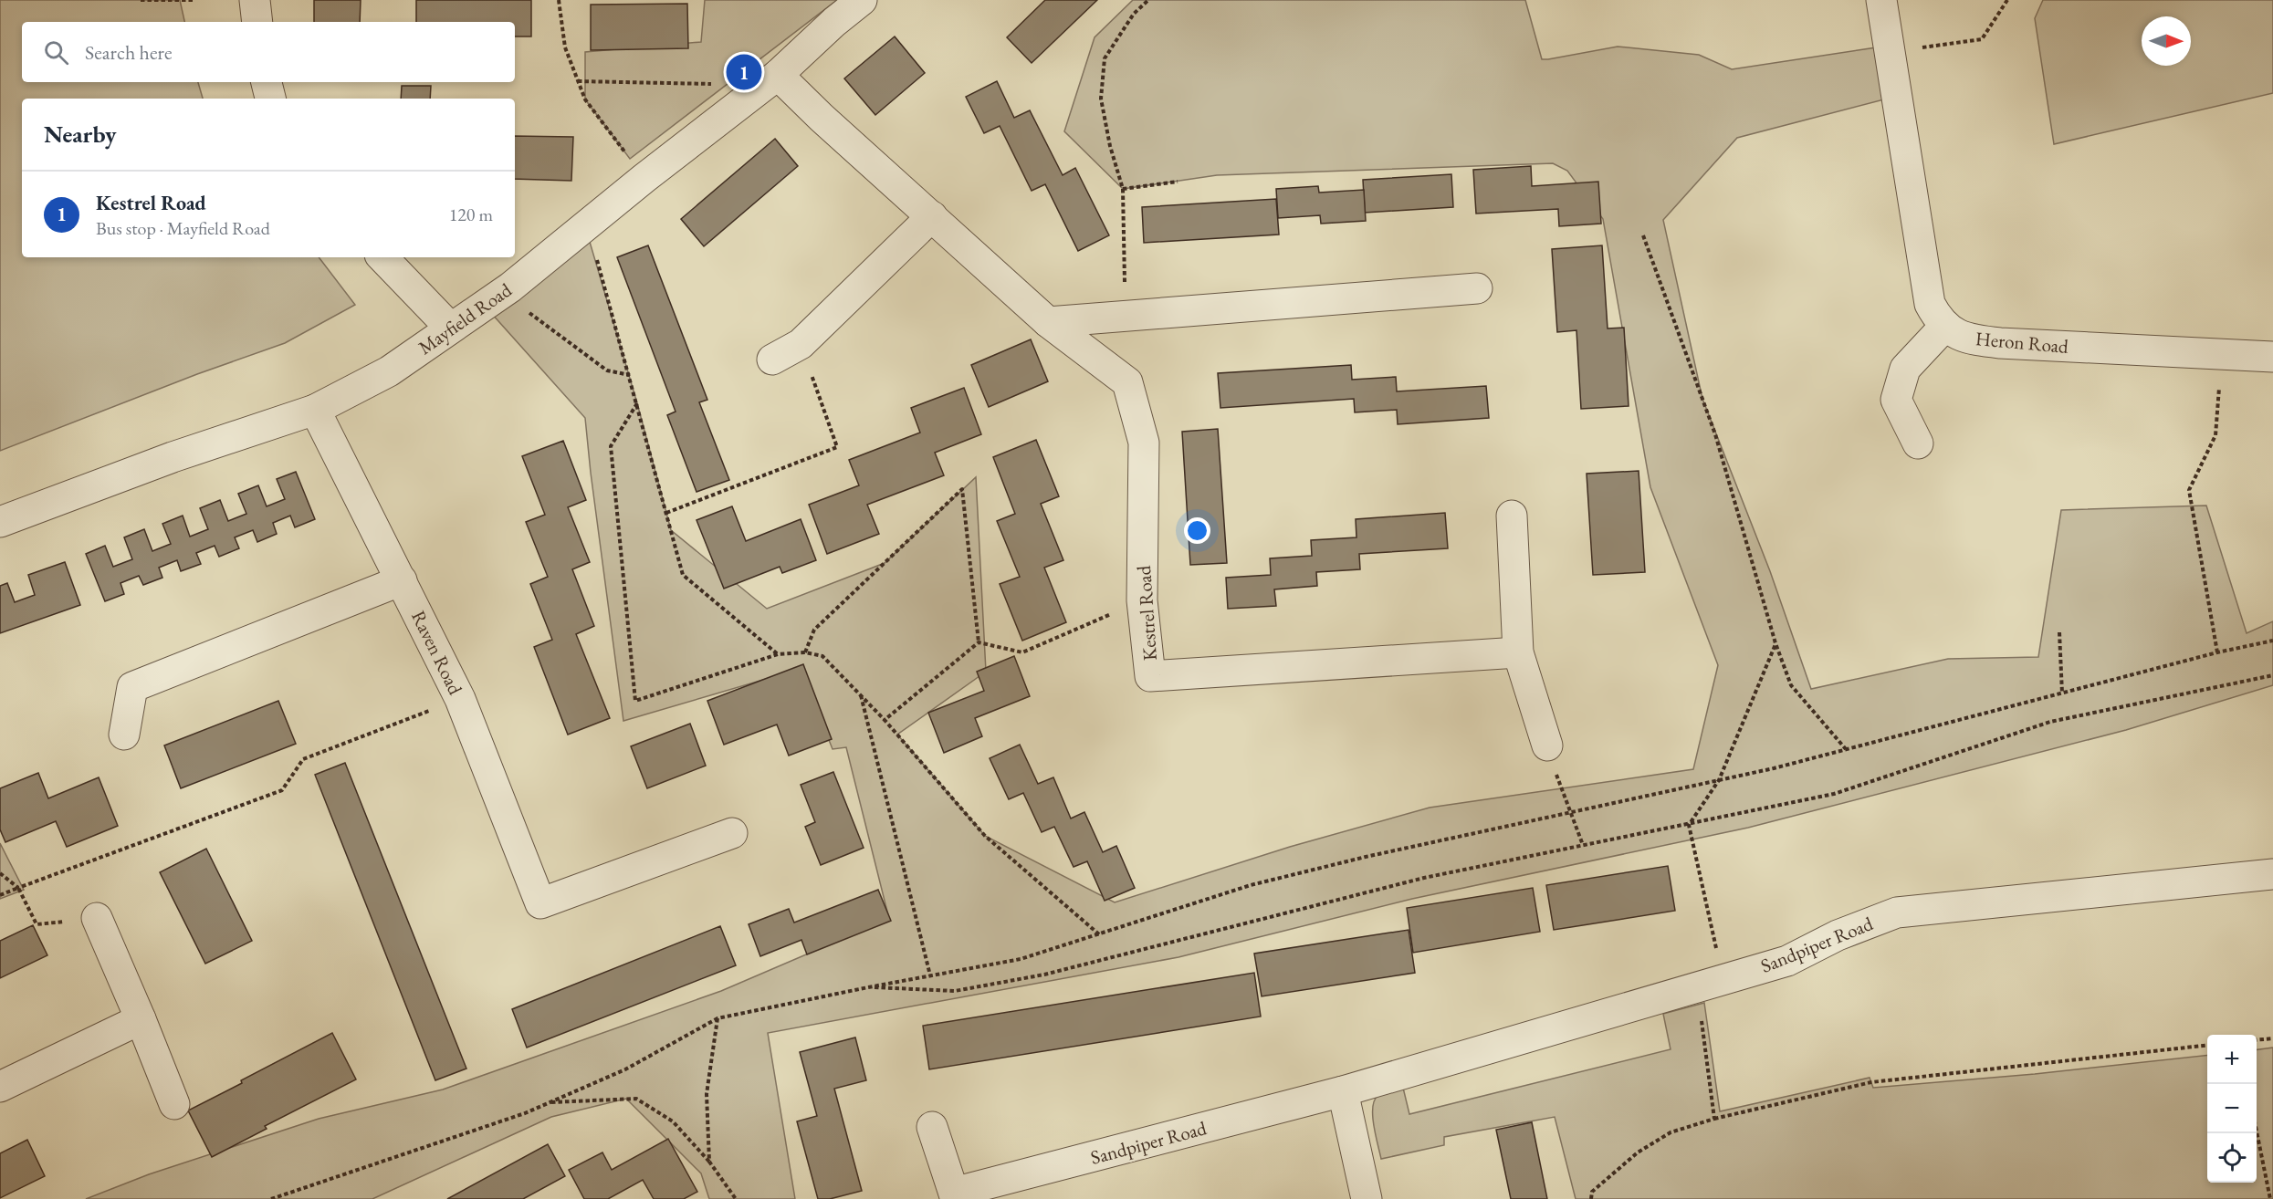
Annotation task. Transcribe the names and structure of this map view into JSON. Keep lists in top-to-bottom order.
{
  "streets": {
    "street": [
      "Mayfield Road",
      "Heron Road",
      "Kestrel Road",
      "Raven Road",
      "Sandpiper Road"
    ]
  },
  "crossings": [
    ["Mayfield Road", "Kestrel Road"],
    ["Mayfield Road", "Raven Road"]
  ],
  "north": "right",
  "page": {
    "search": "Search here",
    "pins": "1",
    "heading": "Nearby",
    "list": [
      {
        "mark": "1",
        "name": "Kestrel Road",
        "note": "Bus stop · Mayfield Road",
        "value": "120 m"
      }
    ],
    "map_buttons": ["+", "−"]
  }
}
